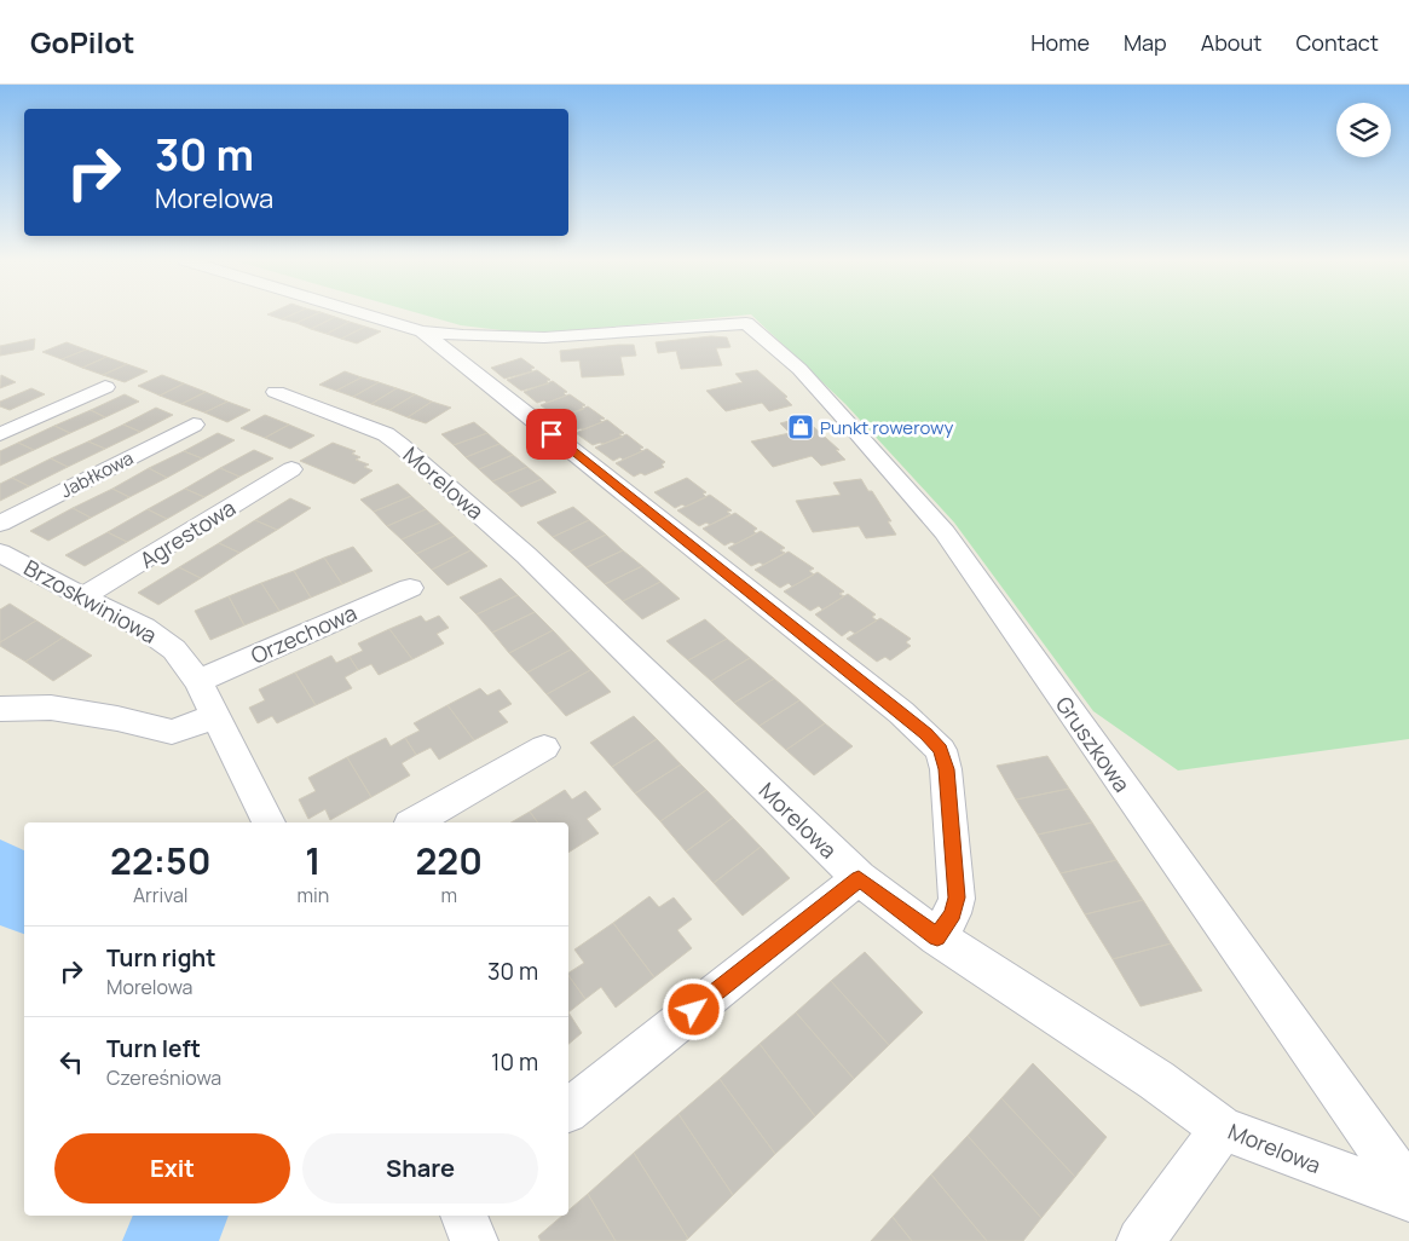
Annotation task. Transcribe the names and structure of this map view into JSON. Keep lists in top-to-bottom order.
{
  "streets": {
    "street": [
      "Jabłkowa",
      "Morelowa",
      "Agrestowa",
      "Brzoskwiniowa",
      "Orzechowa",
      "Gruszkowa"
    ]
  },
  "crossings": [
    ["Morelowa", "Gruszkowa"],
    ["Agrestowa", "Brzoskwiniowa"],
    ["Brzoskwiniowa", "Orzechowa"]
  ],
  "places": {
    "shop": ["Punkt rowerowy"]
  },
  "page": {
    "header": "GoPilot",
    "nav": [
      "Home",
      "Map",
      "About",
      "Contact"
    ],
    "turn": ["30 m", "Morelowa"],
    "eta": [
      "22:50",
      "Arrival",
      "1",
      "min",
      "220",
      "m"
    ],
    "list": [
      {
        "name": "Turn right",
        "note": "Morelowa",
        "value": "30 m"
      },
      {
        "name": "Turn left",
        "note": "Czereśniowa",
        "value": "10 m"
      }
    ],
    "buttons": ["Exit", "Share"]
  }
}
